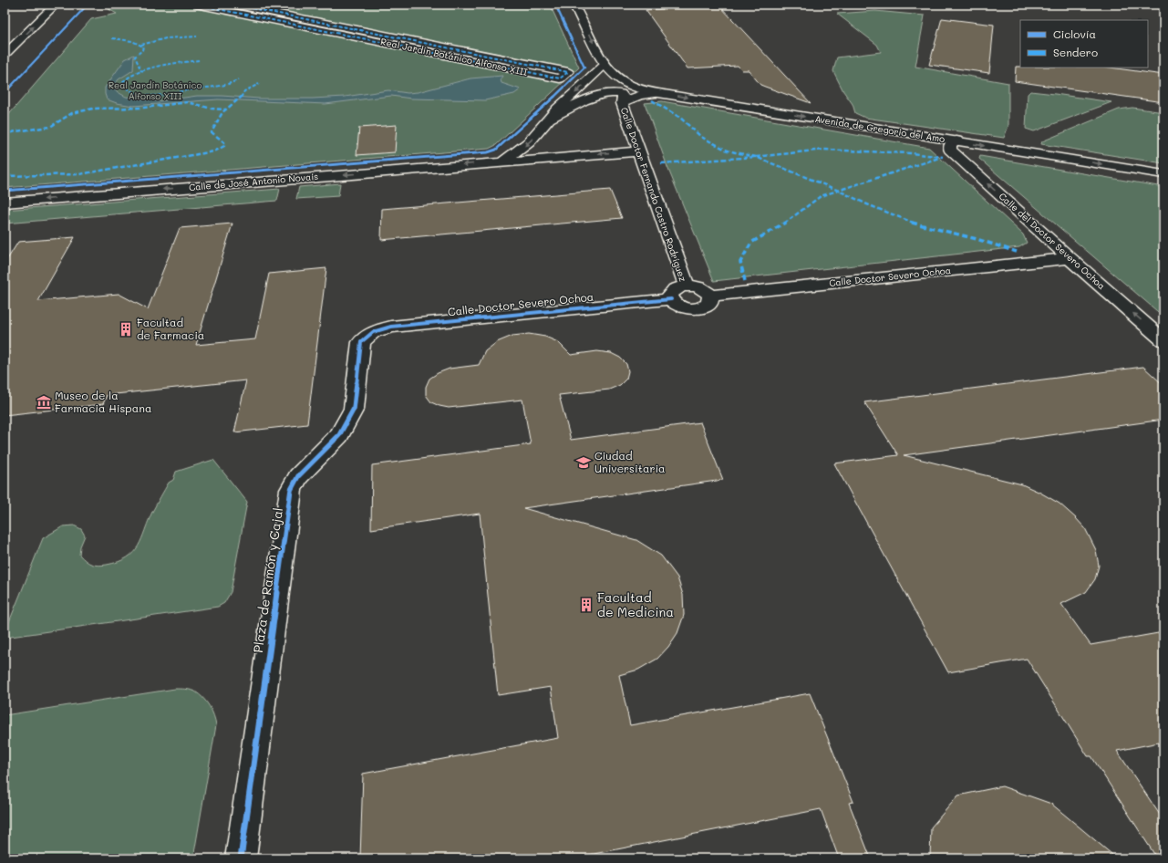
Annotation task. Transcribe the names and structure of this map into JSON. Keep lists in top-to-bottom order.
{
  "streets": {
    "street": [
      "Real Jardín Botánico Alfonso XIII",
      "Avenida de Gregorio del Amo",
      "Calle de José Antonio Novais",
      "Calle Doctor Fernando Castro Rodríguez",
      "Calle del Doctor Severo Ochoa",
      "Calle Doctor Severo Ochoa",
      "Plaza de Ramón y Cajal"
    ]
  },
  "crossings": [
    ["Avenida de Gregorio del Amo", "Calle Doctor Fernando Castro Rodríguez"],
    ["Avenida de Gregorio del Amo", "Calle del Doctor Severo Ochoa"],
    ["Calle de José Antonio Novais", "Calle Doctor Fernando Castro Rodríguez"],
    ["Calle Doctor Fernando Castro Rodríguez", "Calle Doctor Severo Ochoa"],
    ["Calle del Doctor Severo Ochoa", "Calle Doctor Severo Ochoa"],
    ["Calle Doctor Severo Ochoa", "Plaza de Ramón y Cajal"]
  ],
  "one_way": ["Avenida de Gregorio del Amo", "Calle de José Antonio Novais", "Calle del Doctor Severo Ochoa"],
  "parks": ["Real Jardín Botánico Alfonso XIII"],
  "places": {
    "building": ["Facultad de Farmacia", "Facultad de Medicina"],
    "museum": ["Museo de la Farmacia Hispana"],
    "school or university": ["Ciudad Universitaria"]
  },
  "legend": ["Ciclovía", "Sendero"]
}
